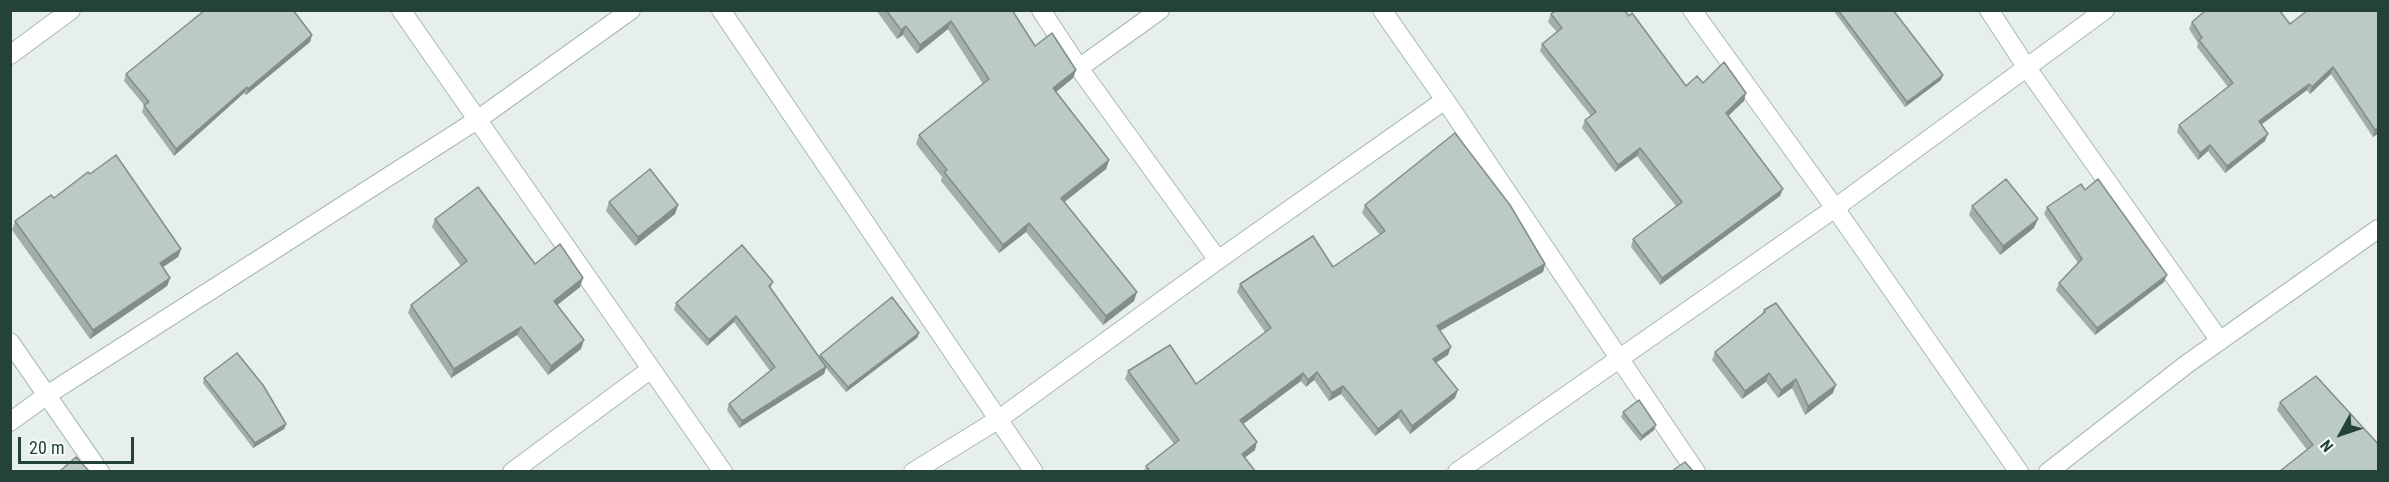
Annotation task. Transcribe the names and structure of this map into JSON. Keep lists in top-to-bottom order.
{
  "scale_bar": "20 m",
  "north": "bottom left"
}
